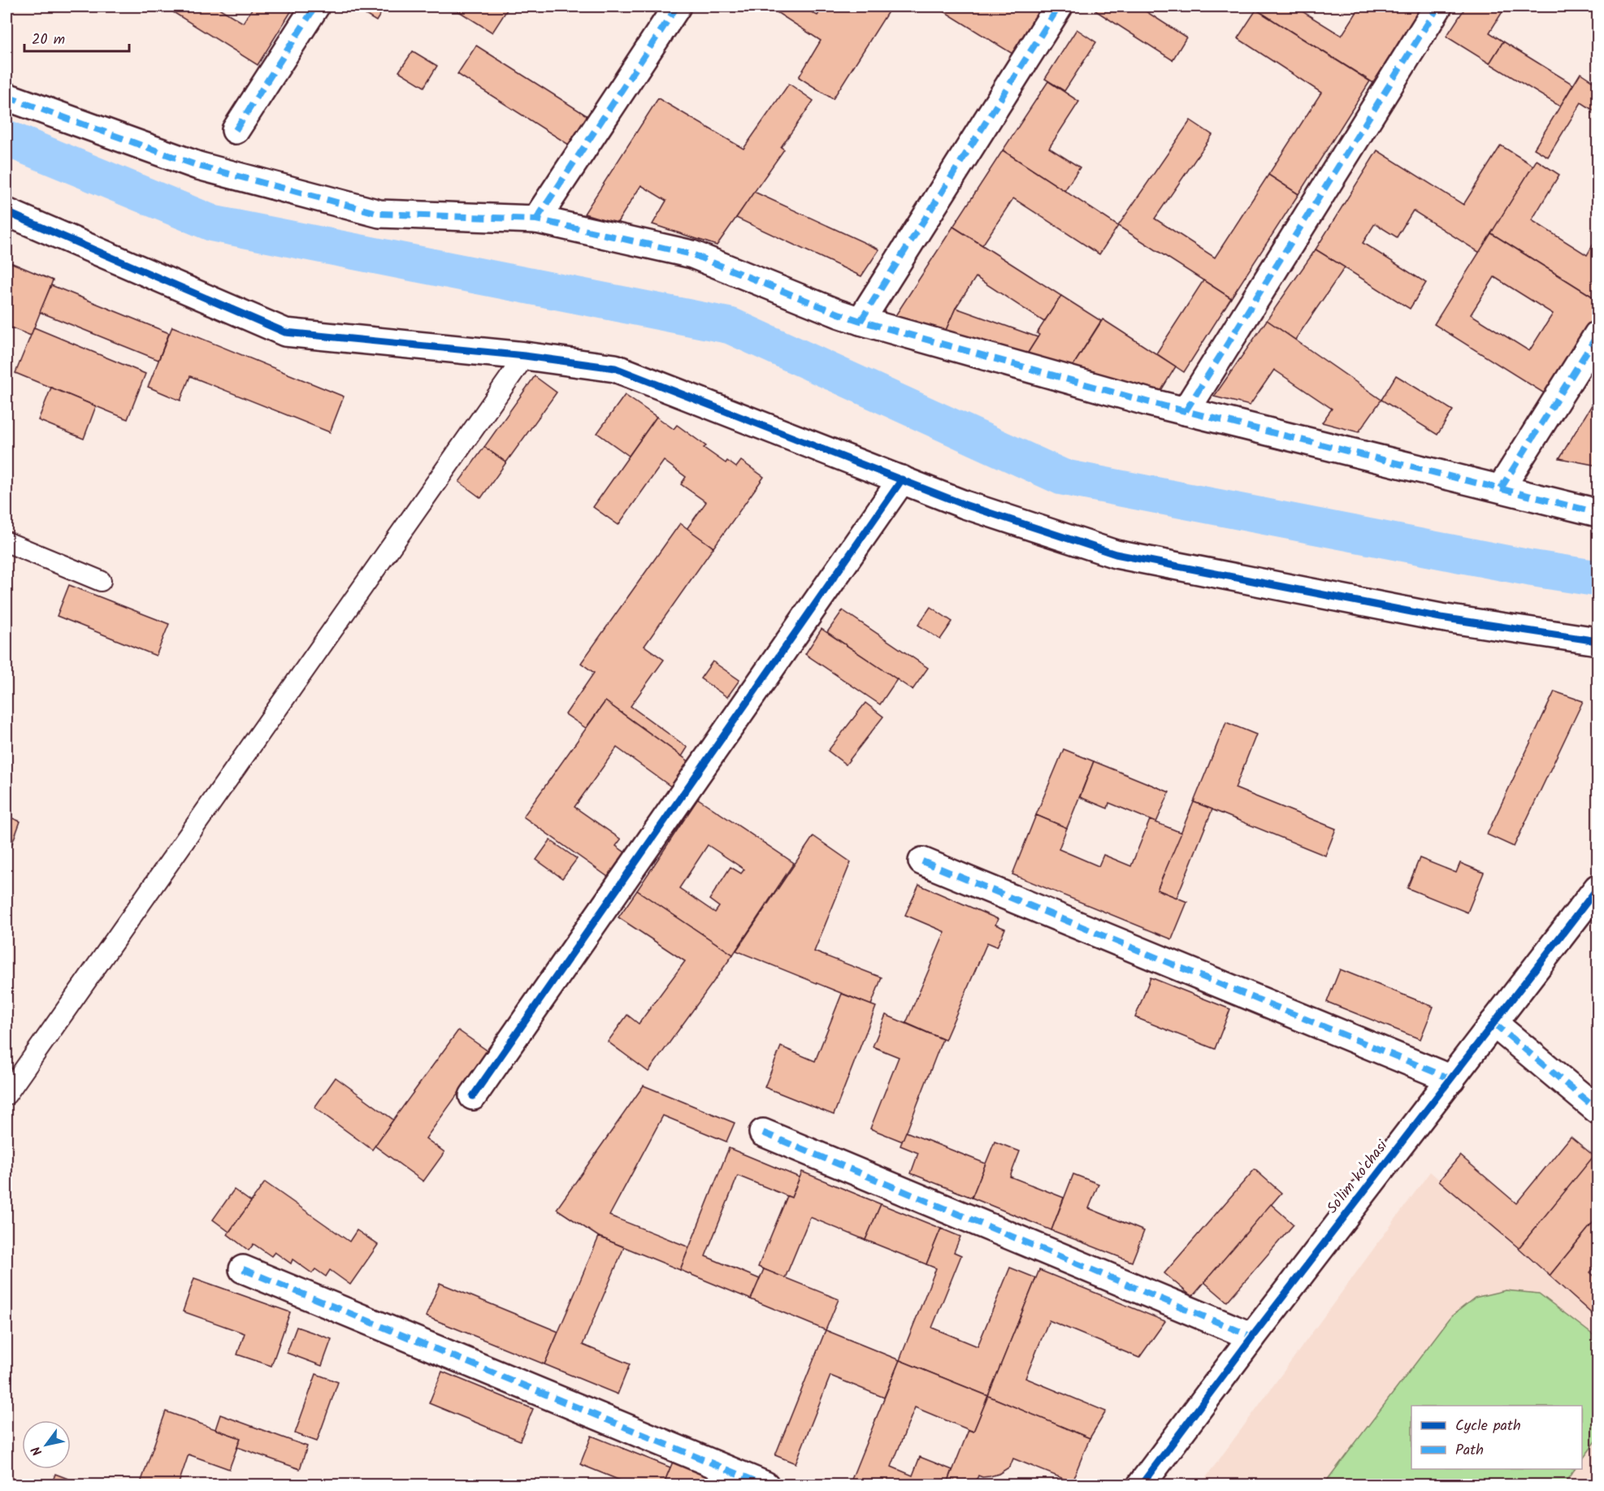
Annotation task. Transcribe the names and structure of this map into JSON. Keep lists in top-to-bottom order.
{
  "streets": {
    "street": ["So'lim ko'chasi"]
  },
  "legend": ["Cycle path", "Path"],
  "scale_bar": "20 m",
  "north": "bottom left"
}
